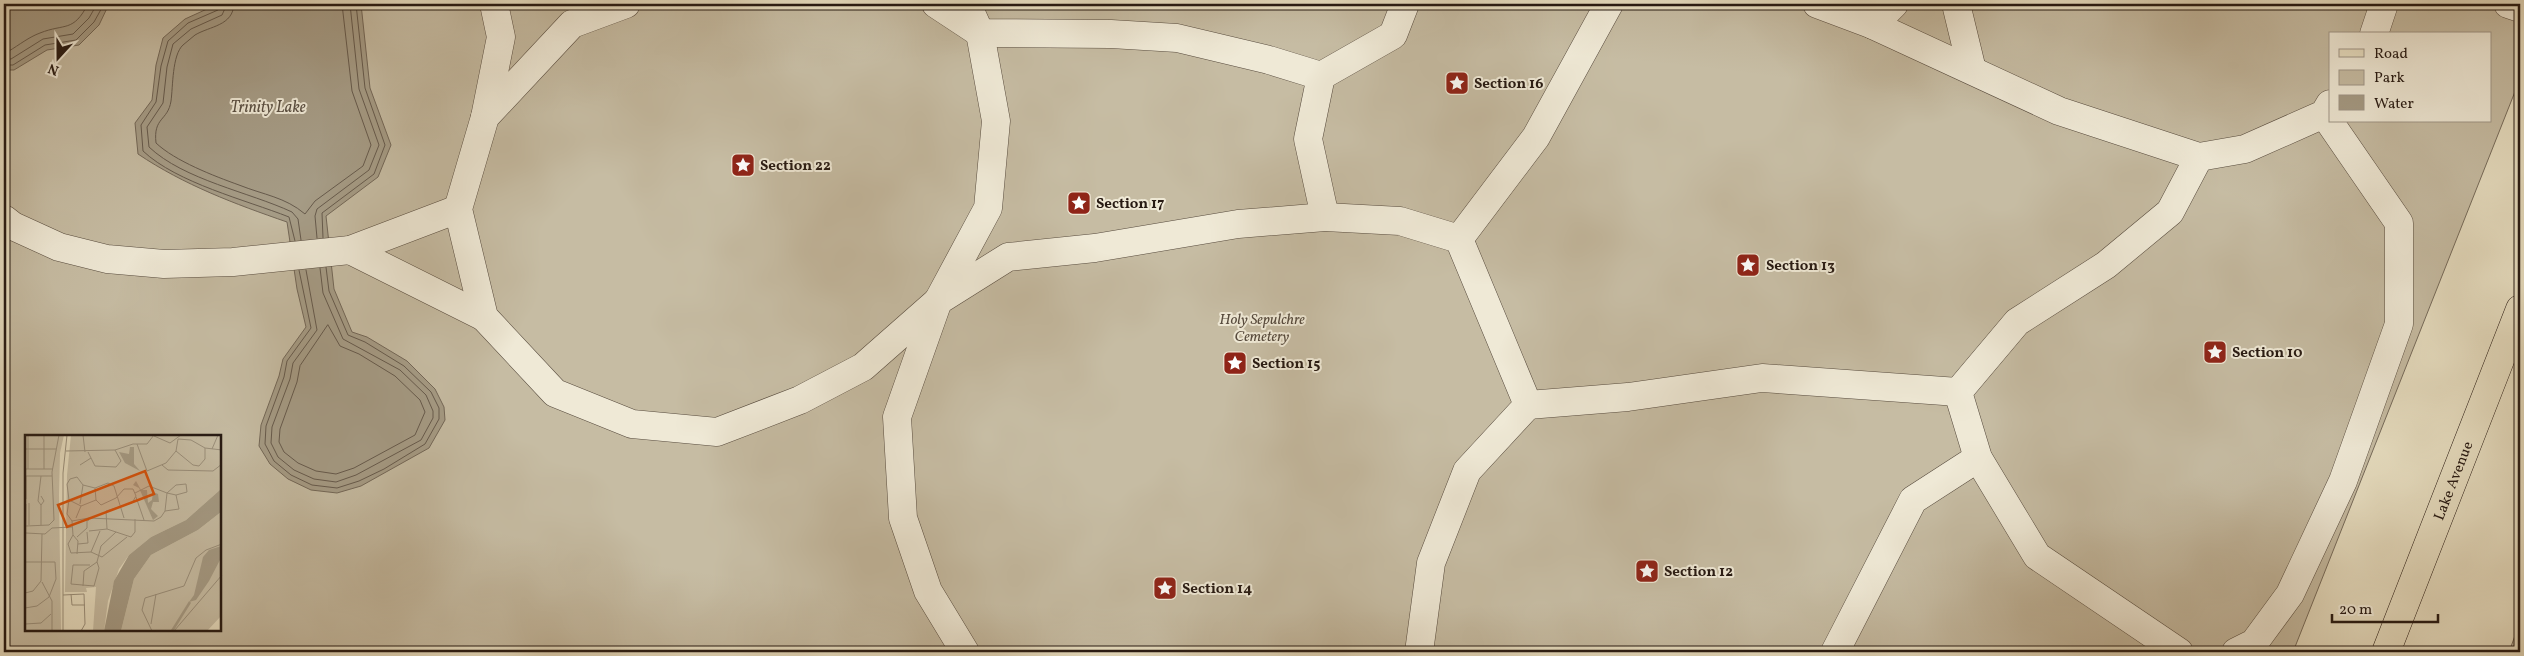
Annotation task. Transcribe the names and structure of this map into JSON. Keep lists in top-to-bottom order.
{
  "streets": {
    "main road": ["Lake Avenue"]
  },
  "water": ["Trinity Lake"],
  "parks": ["Holy Sepulchre Cemetery"],
  "places": {
    "place": [
      "Section 16",
      "Section 22",
      "Section 17",
      "Section 13",
      "Section 10",
      "Section 15",
      "Section 12",
      "Section 14"
    ]
  },
  "legend": ["Road", "Park", "Water"],
  "scale_bar": "20 m",
  "north": "bottom"
}
